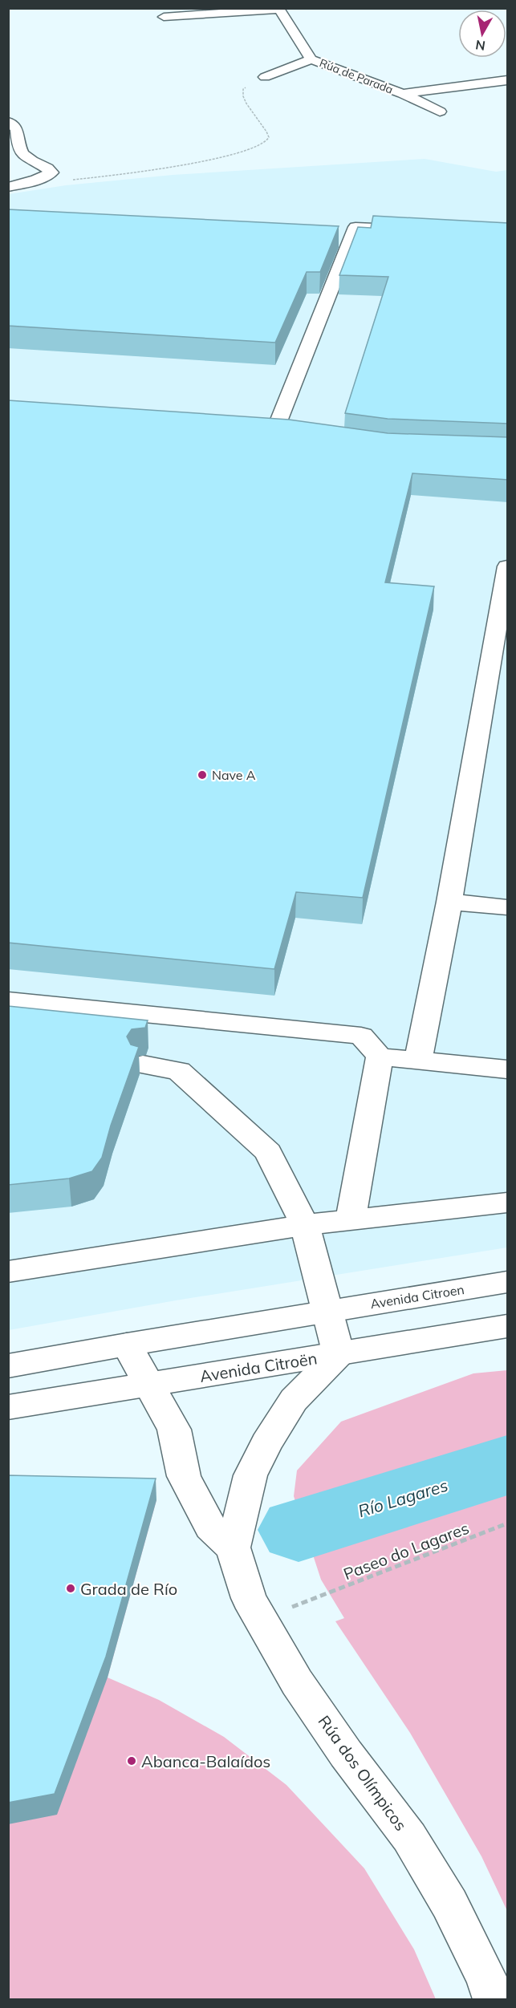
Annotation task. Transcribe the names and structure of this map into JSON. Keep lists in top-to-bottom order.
{
  "streets": {
    "street": [
      "Rúa de Parada",
      "Avenida Citroen",
      "Avenida Citroën",
      "Rúa dos Olímpicos"
    ],
    "path": ["Paseo do Lagares"]
  },
  "water": ["Río Lagares"],
  "places": ["Nave A", "Grada de Río", "Abanca-Balaídos"],
  "north": "bottom"
}
